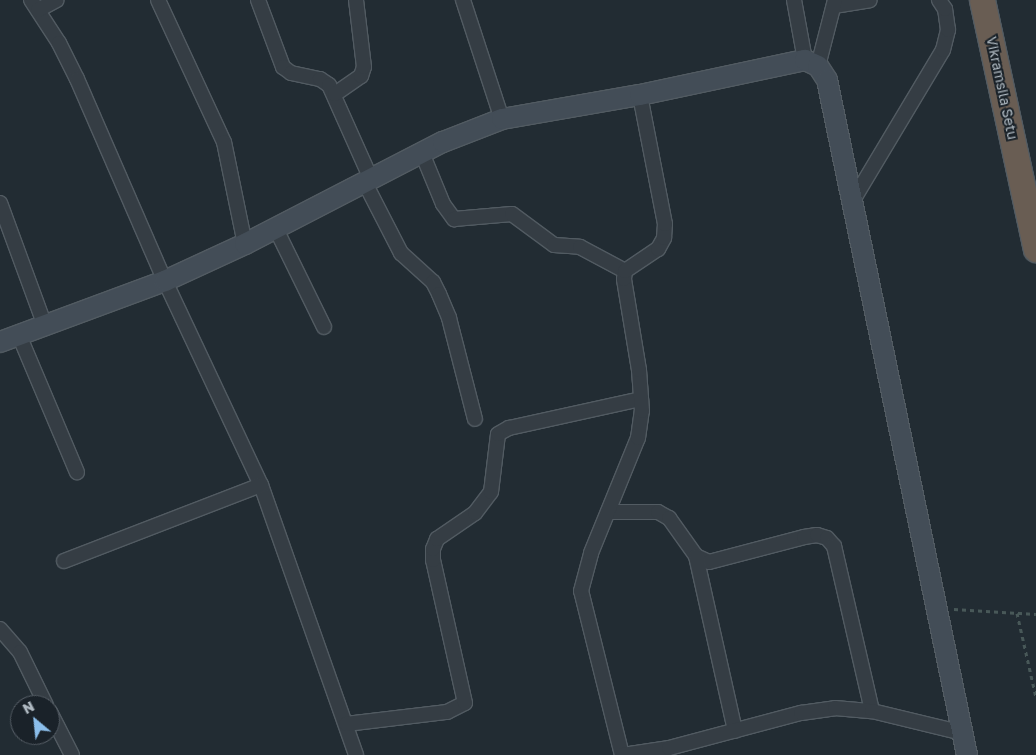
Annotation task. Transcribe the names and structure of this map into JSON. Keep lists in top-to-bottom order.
{
  "streets": {
    "highway": ["Vikramsila Setu"]
  },
  "north": "top left"
}
